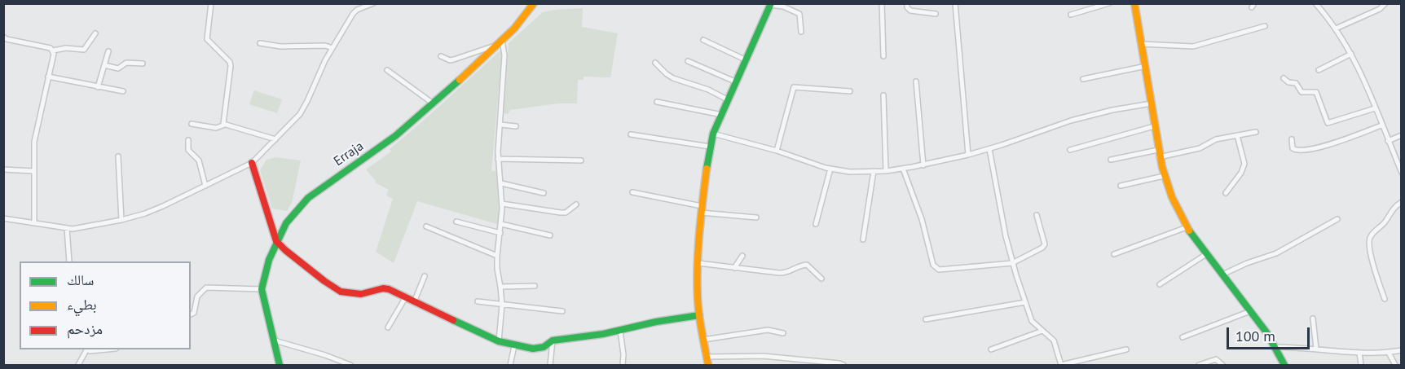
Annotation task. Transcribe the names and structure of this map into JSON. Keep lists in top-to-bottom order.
{
  "streets": {
    "street": ["Erraja"]
  },
  "legend": ["سالك", "بطيء", "مزدحم"],
  "scale_bar": "100 m"
}
